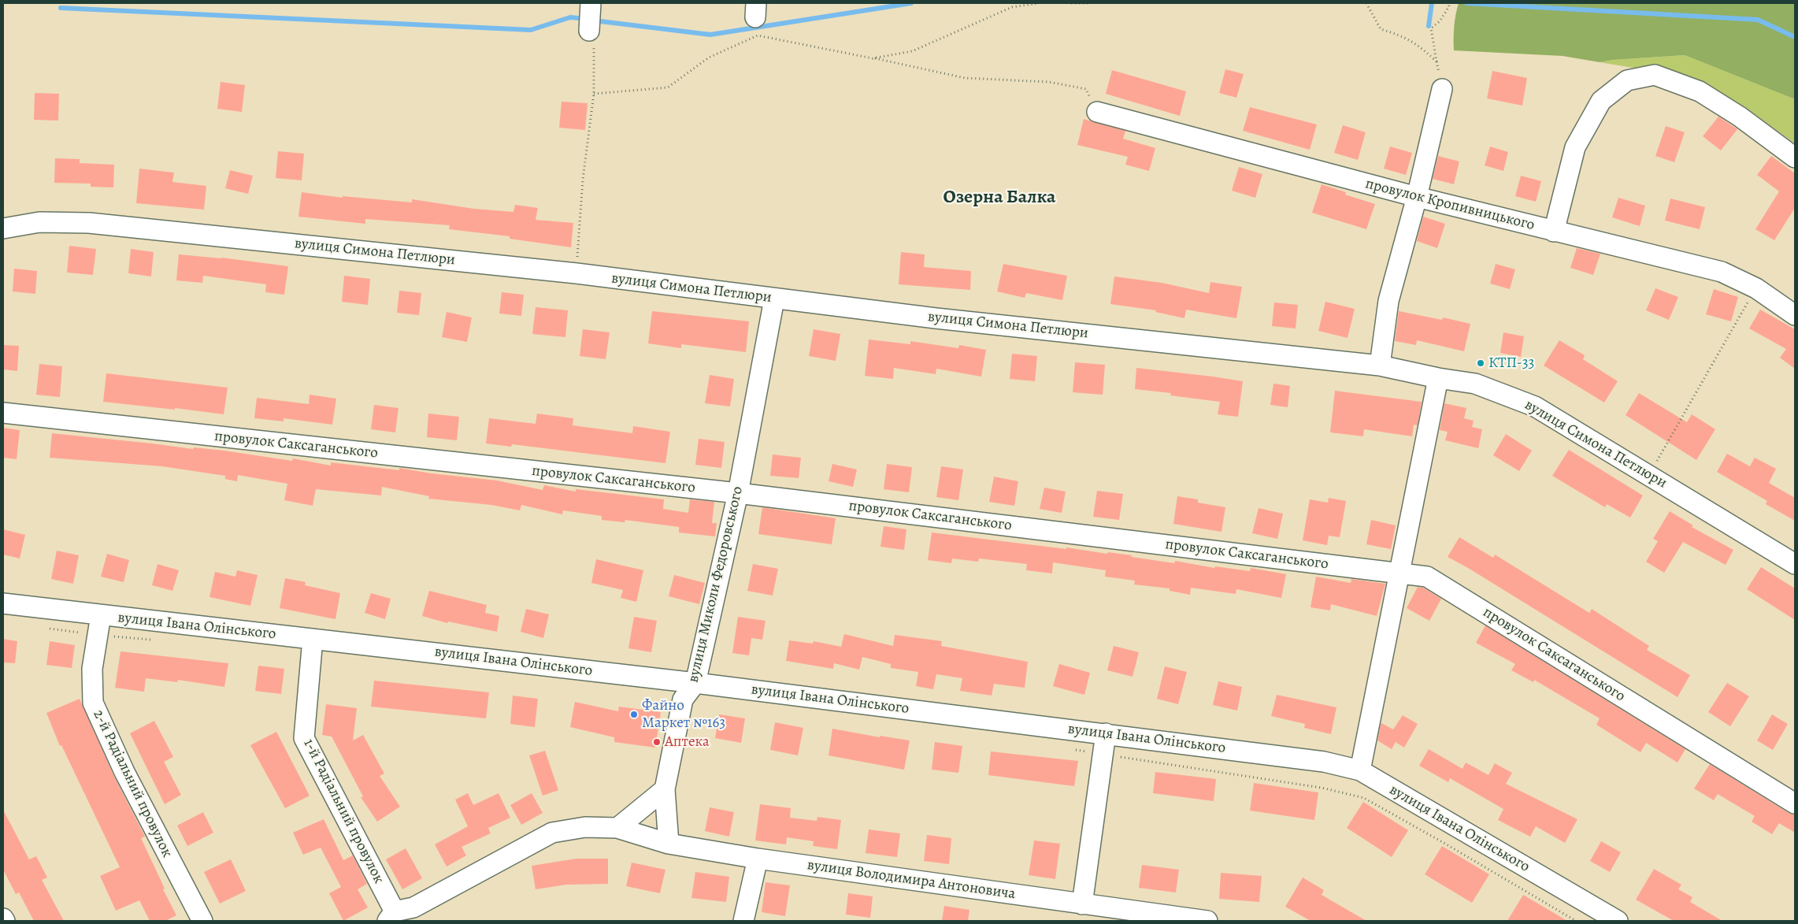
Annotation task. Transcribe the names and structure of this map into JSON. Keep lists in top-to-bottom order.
{
  "streets": {
    "street": [
      "провулок Кропивницького",
      "вулиця Симона Петлюри",
      "провулок Саксаганського",
      "вулиця Миколи Федоровського",
      "вулиця Івана Олінського",
      "2-й Радіальний провулок",
      "1-й Радіальний провулок",
      "вулиця Володимира Антоновича"
    ]
  },
  "crossings": [
    ["вулиця Симона Петлюри", "вулиця Миколи Федоровського"],
    ["провулок Саксаганського", "вулиця Миколи Федоровського"],
    ["вулиця Миколи Федоровського", "вулиця Івана Олінського"],
    ["вулиця Миколи Федоровського", "вулиця Володимира Антоновича"],
    ["вулиця Івана Олінського", "2-й Радіальний провулок"],
    ["вулиця Івана Олінського", "1-й Радіальний провулок"]
  ],
  "districts": ["Озерна Балка"],
  "places": ["КТП-33", "Файно Маркет №163", "Аптека"]
}
